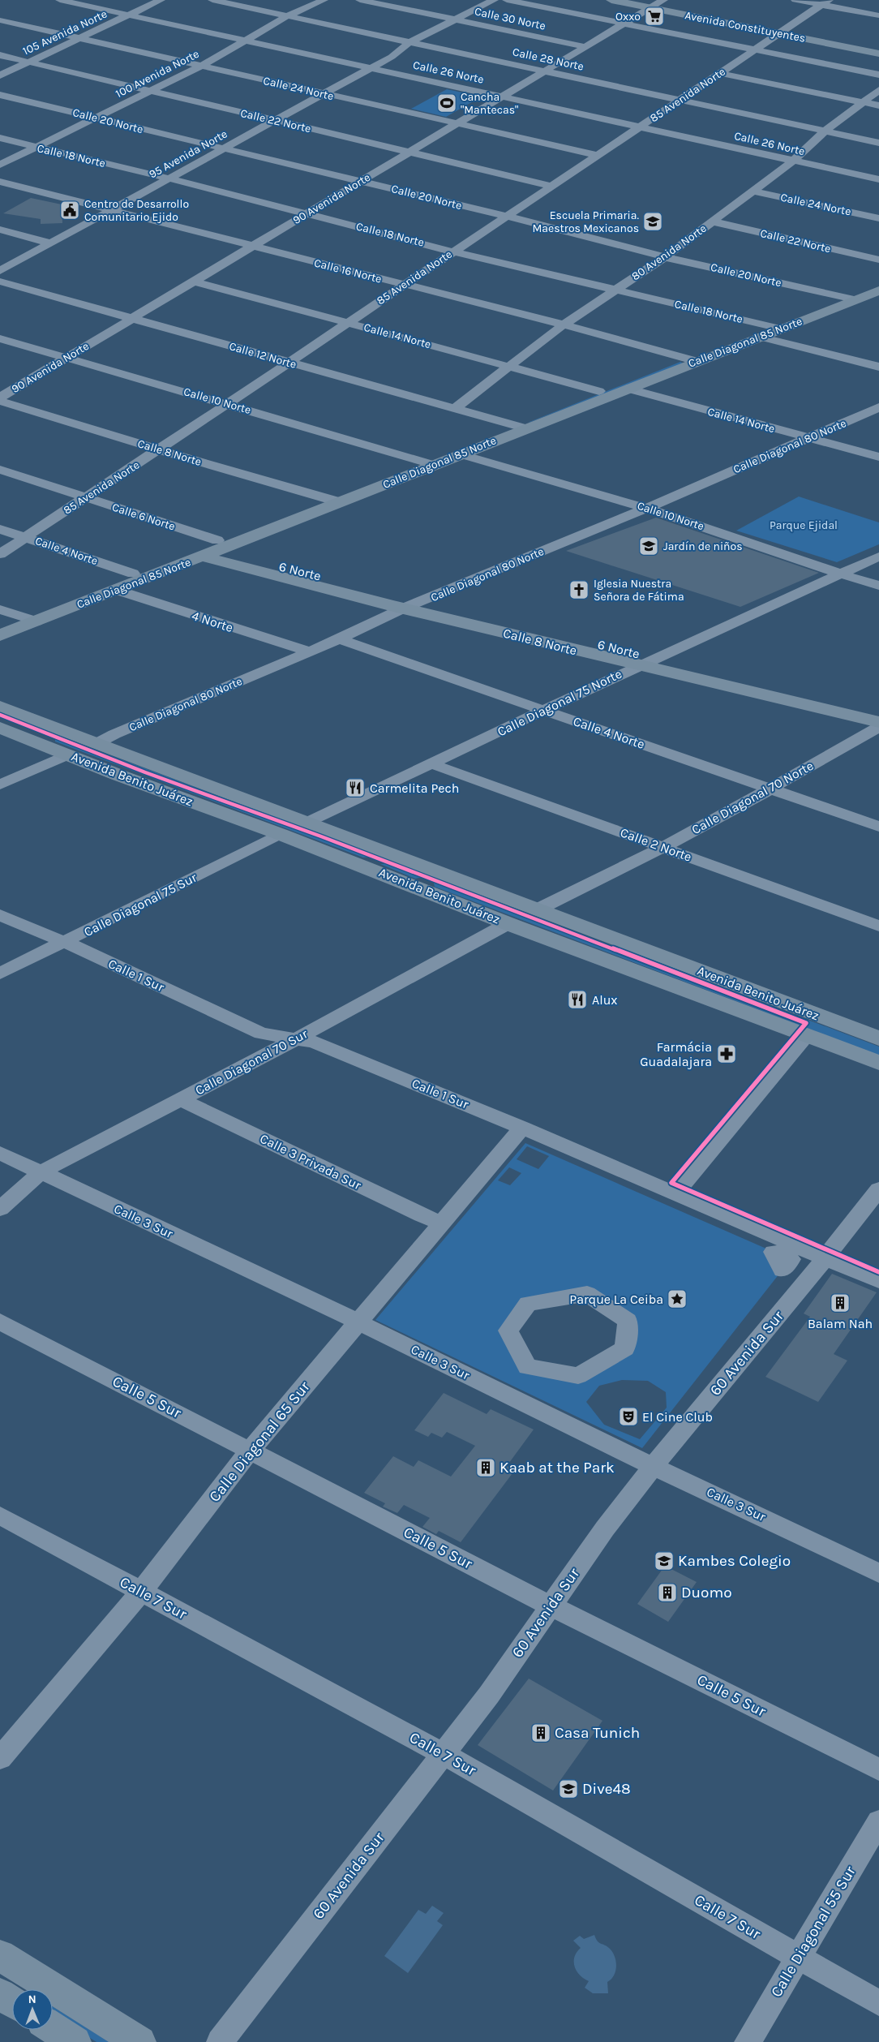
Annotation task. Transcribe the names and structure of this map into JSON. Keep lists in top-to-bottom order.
{
  "streets": {
    "main road": [
      "Avenida Constituyentes",
      "Calle Diagonal 85 Norte",
      "Calle 8 Norte",
      "6 Norte",
      "Avenida Benito Juárez"
    ],
    "street": [
      "Calle 30 Norte",
      "105 Avenida Norte",
      "Calle 28 Norte",
      "Calle 26 Norte",
      "100 Avenida Norte",
      "Calle 24 Norte",
      "85 Avenida Norte",
      "Calle 20 Norte",
      "Calle 22 Norte",
      "95 Avenida Norte",
      "Calle 18 Norte",
      "90 Avenida Norte",
      "80 Avenida Norte",
      "Calle 16 Norte",
      "Calle 14 Norte",
      "Calle 12 Norte",
      "Calle 10 Norte",
      "Calle Diagonal 80 Norte",
      "Calle 6 Norte",
      "Calle 4 Norte",
      "4 Norte",
      "Calle Diagonal 75 Norte",
      "Calle Diagonal 70 Norte",
      "Calle 2 Norte",
      "Calle Diagonal 75 Sur",
      "Calle 1 Sur",
      "Calle Diagonal 70 Sur",
      "Calle 3 Privada Sur",
      "Calle 3 Sur",
      "60 Avenida Sur",
      "Calle 5 Sur",
      "Calle Diagonal 65 Sur",
      "Calle 7 Sur",
      "Calle Diagonal 55 Sur"
    ]
  },
  "crossings": [
    ["Calle 30 Norte", "95 Avenida Norte"],
    ["Calle 30 Norte", "90 Avenida Norte"],
    ["Avenida Constituyentes", "85 Avenida Norte"],
    ["Avenida Constituyentes", "90 Avenida Norte"],
    ["105 Avenida Norte", "Calle 26 Norte"],
    ["105 Avenida Norte", "Calle 24 Norte"],
    ["105 Avenida Norte", "Calle 22 Norte"],
    ["Calle 28 Norte", "100 Avenida Norte"],
    ["Calle 28 Norte", "85 Avenida Norte"],
    ["Calle 28 Norte", "95 Avenida Norte"],
    ["Calle 28 Norte", "90 Avenida Norte"],
    ["Calle 28 Norte", "80 Avenida Norte"],
    ["Calle 26 Norte", "100 Avenida Norte"],
    ["Calle 26 Norte", "85 Avenida Norte"],
    ["Calle 26 Norte", "95 Avenida Norte"],
    ["Calle 26 Norte", "90 Avenida Norte"],
    ["Calle 26 Norte", "80 Avenida Norte"],
    ["100 Avenida Norte", "Calle 24 Norte"],
    ["100 Avenida Norte", "Calle 20 Norte"],
    ["100 Avenida Norte", "Calle 22 Norte"],
    ["100 Avenida Norte", "Calle 18 Norte"],
    ["Calle 24 Norte", "85 Avenida Norte"],
    ["Calle 24 Norte", "95 Avenida Norte"],
    ["Calle 24 Norte", "90 Avenida Norte"],
    ["Calle 24 Norte", "80 Avenida Norte"],
    ["85 Avenida Norte", "Calle 20 Norte"],
    ["85 Avenida Norte", "Calle 22 Norte"],
    ["85 Avenida Norte", "Calle 18 Norte"],
    ["85 Avenida Norte", "Calle 16 Norte"],
    ["85 Avenida Norte", "Calle 14 Norte"],
    ["85 Avenida Norte", "Calle 12 Norte"],
    ["85 Avenida Norte", "Calle 10 Norte"],
    ["85 Avenida Norte", "Calle 8 Norte"],
    ["85 Avenida Norte", "Calle 6 Norte"],
    ["85 Avenida Norte", "Calle 4 Norte"],
    ["Calle 20 Norte", "95 Avenida Norte"],
    ["Calle 20 Norte", "90 Avenida Norte"],
    ["Calle 20 Norte", "80 Avenida Norte"],
    ["Calle 20 Norte", "Calle Diagonal 85 Norte"],
    ["Calle 22 Norte", "95 Avenida Norte"],
    ["Calle 22 Norte", "90 Avenida Norte"],
    ["Calle 22 Norte", "80 Avenida Norte"],
    ["95 Avenida Norte", "Calle 18 Norte"],
    ["95 Avenida Norte", "Calle 16 Norte"],
    ["Calle 18 Norte", "90 Avenida Norte"],
    ["Calle 18 Norte", "80 Avenida Norte"],
    ["Calle 18 Norte", "Calle Diagonal 85 Norte"],
    ["90 Avenida Norte", "Calle 16 Norte"],
    ["90 Avenida Norte", "Calle 14 Norte"],
    ["90 Avenida Norte", "Calle 12 Norte"],
    ["90 Avenida Norte", "Calle 10 Norte"],
    ["80 Avenida Norte", "Calle 16 Norte"],
    ["80 Avenida Norte", "Calle 14 Norte"],
    ["80 Avenida Norte", "Calle 12 Norte"],
    ["Calle 16 Norte", "Calle Diagonal 85 Norte"],
    ["Calle 14 Norte", "Calle Diagonal 85 Norte"],
    ["Calle 14 Norte", "Calle Diagonal 80 Norte"],
    ["Calle Diagonal 85 Norte", "Calle 12 Norte"],
    ["Calle Diagonal 85 Norte", "Calle 10 Norte"],
    ["Calle Diagonal 85 Norte", "Calle 8 Norte"],
    ["Calle Diagonal 85 Norte", "Calle 6 Norte"],
    ["Calle Diagonal 85 Norte", "Calle 4 Norte"],
    ["Calle Diagonal 85 Norte", "6 Norte"],
    ["Calle Diagonal 85 Norte", "4 Norte"],
    ["Calle 10 Norte", "Calle Diagonal 80 Norte"],
    ["Calle 10 Norte", "Calle Diagonal 75 Norte"],
    ["Calle Diagonal 80 Norte", "Calle 8 Norte"],
    ["Calle Diagonal 80 Norte", "Calle 4 Norte"],
    ["Calle Diagonal 80 Norte", "6 Norte"],
    ["Calle Diagonal 80 Norte", "4 Norte"],
    ["Calle Diagonal 80 Norte", "Avenida Benito Juárez"],
    ["Calle 8 Norte", "Calle 6 Norte"],
    ["Calle 8 Norte", "6 Norte"],
    ["Calle 8 Norte", "Calle Diagonal 75 Norte"],
    ["Calle 6 Norte", "6 Norte"],
    ["Calle 4 Norte", "Calle Diagonal 75 Norte"],
    ["Calle 4 Norte", "Calle Diagonal 70 Norte"],
    ["6 Norte", "Calle Diagonal 75 Norte"],
    ["Calle Diagonal 75 Norte", "Avenida Benito Juárez"],
    ["Calle Diagonal 75 Norte", "Calle 2 Norte"],
    ["Avenida Benito Juárez", "Calle Diagonal 70 Norte"],
    ["Avenida Benito Juárez", "Calle Diagonal 75 Sur"],
    ["Avenida Benito Juárez", "Calle Diagonal 70 Sur"],
    ["Calle Diagonal 70 Norte", "Calle 2 Norte"],
    ["Calle Diagonal 75 Sur", "Calle 1 Sur"],
    ["Calle 1 Sur", "Calle Diagonal 70 Sur"],
    ["Calle 1 Sur", "60 Avenida Sur"],
    ["Calle 1 Sur", "Calle Diagonal 65 Sur"],
    ["Calle Diagonal 70 Sur", "Calle 3 Privada Sur"],
    ["Calle Diagonal 70 Sur", "Calle 3 Sur"],
    ["Calle 3 Privada Sur", "Calle Diagonal 65 Sur"],
    ["Calle 3 Sur", "60 Avenida Sur"],
    ["Calle 3 Sur", "Calle Diagonal 65 Sur"],
    ["60 Avenida Sur", "Calle 5 Sur"],
    ["60 Avenida Sur", "Calle 7 Sur"],
    ["Calle 5 Sur", "Calle Diagonal 65 Sur"],
    ["Calle Diagonal 65 Sur", "Calle 7 Sur"],
    ["Calle 7 Sur", "Calle Diagonal 55 Sur"]
  ],
  "parks": ["Parque Ejidal"],
  "places": {
    "supermarket": ["Oxxo"],
    "sports": ["Cancha \"Mantecas\""],
    "public building": ["Centro de Desarrollo Comunitario Ejido"],
    "school or university": [
      "Escuela Primaria. Maestros Mexicanos",
      "Jardín de niños",
      "Kambes Colegio",
      "Dive48"
    ],
    "church": ["Iglesia Nuestra Señora de Fátima"],
    "restaurant": ["Carmelita Pech", "Alux"],
    "pharmacy": ["Farmácia Guadalajara"],
    "place": ["Parque La Ceiba"],
    "building": [
      "Balam Nah",
      "Kaab at the Park",
      "Duomo",
      "Casa Tunich"
    ],
    "theatre": ["El Cine Club"]
  },
  "north": "top"
}
